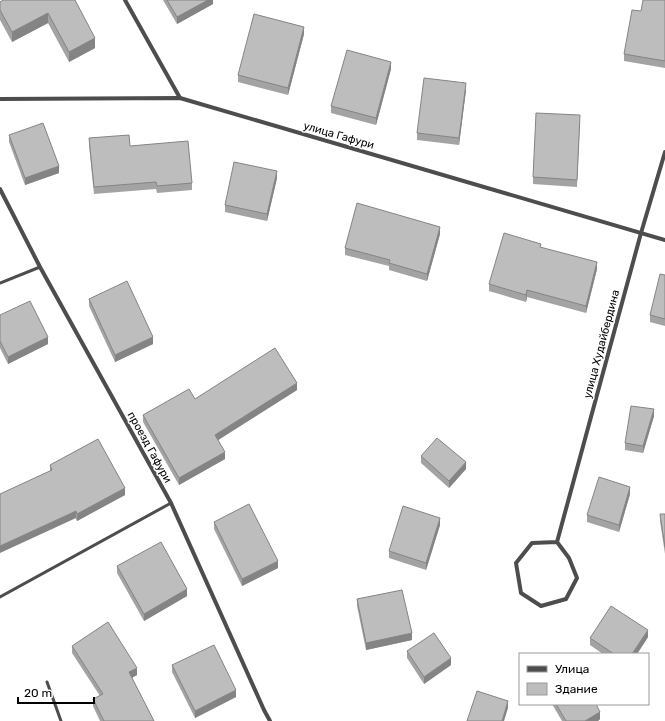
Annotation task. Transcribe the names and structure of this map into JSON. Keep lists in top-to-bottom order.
{
  "streets": {
    "street": ["улица Гафури", "улица Худайбердина", "проезд Гафури"]
  },
  "crossings": [
    ["улица Гафури", "улица Худайбердина"]
  ],
  "legend": ["Улица", "Здание"],
  "scale_bar": "20 m"
}
